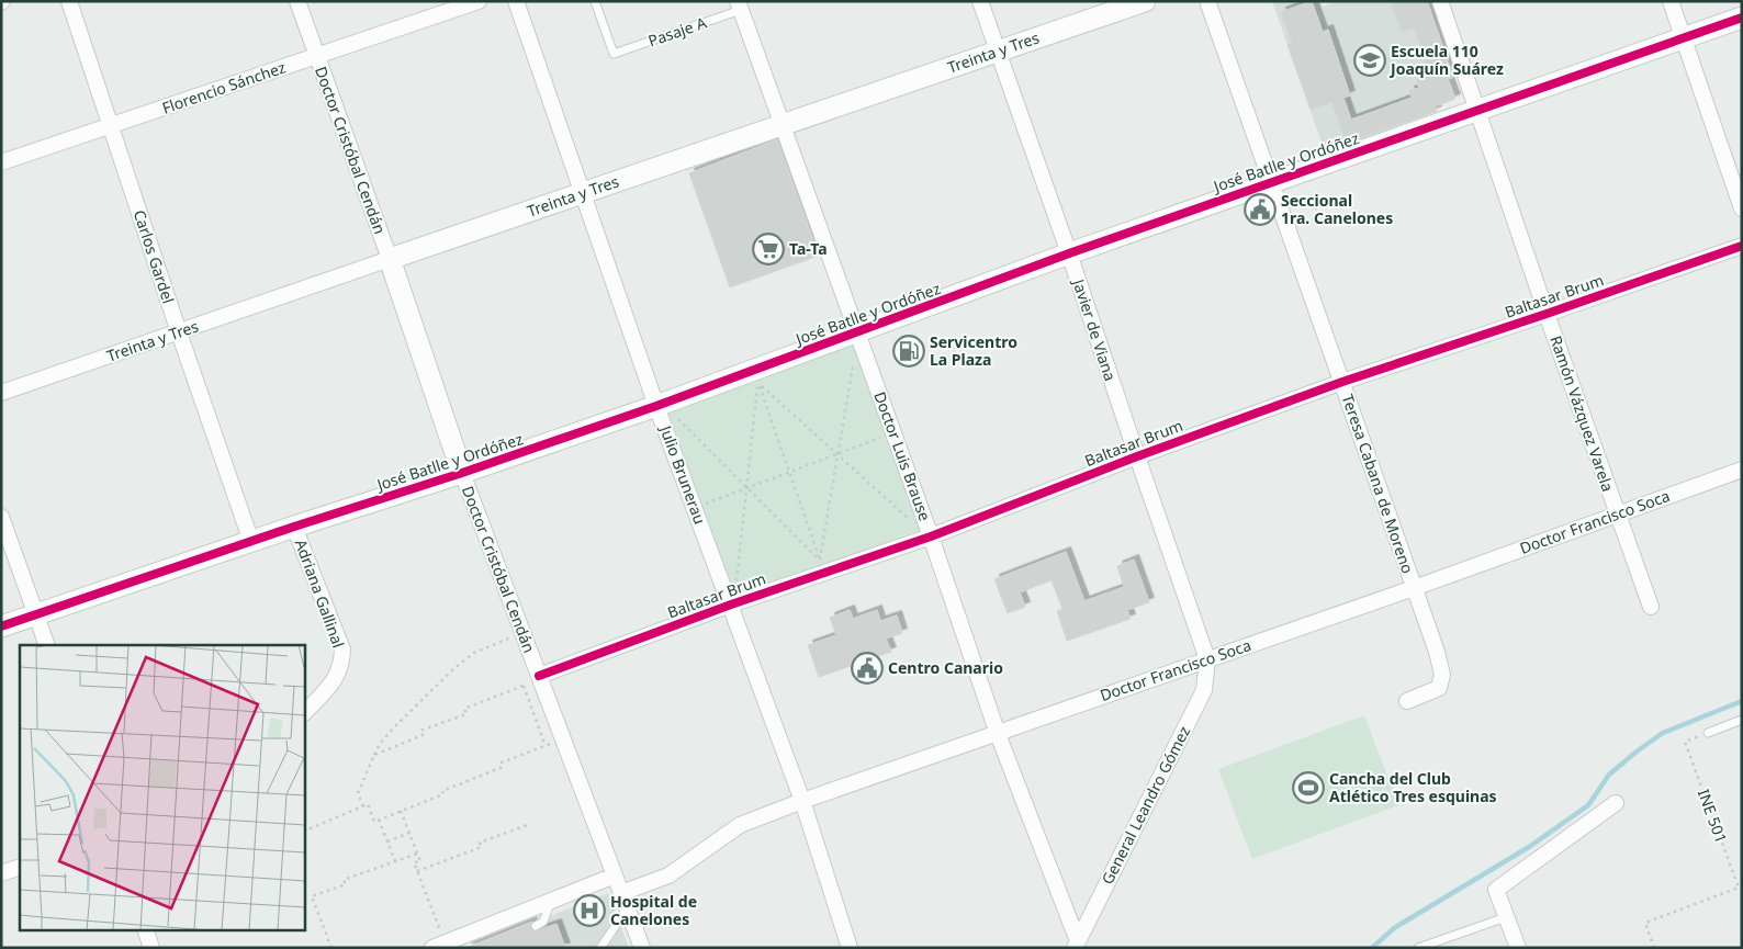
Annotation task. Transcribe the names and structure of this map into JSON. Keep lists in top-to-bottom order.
{
  "streets": {
    "street": [
      "Treinta y Tres",
      "Florencio Sánchez",
      "Doctor Cristóbal Cendán",
      "José Batlle y Ordóñez",
      "Carlos Gardel",
      "Baltasar Brum",
      "Javier de Viana",
      "Ramón Vázquez Varela",
      "Doctor Luis Brause",
      "Julio Brunerau",
      "Teresa Cabana de Moreno",
      "Doctor Francisco Soca",
      "Adriana Gallinal",
      "General Leandro Gómez"
    ],
    "lane": ["Pasaje A"],
    "path": ["INE 501"]
  },
  "crossings": [
    ["Pasaje A", "Doctor Luis Brause"],
    ["Treinta y Tres", "Doctor Cristóbal Cendán"],
    ["Treinta y Tres", "Carlos Gardel"],
    ["Treinta y Tres", "Javier de Viana"],
    ["Treinta y Tres", "Doctor Luis Brause"],
    ["Treinta y Tres", "Julio Brunerau"],
    ["Florencio Sánchez", "Doctor Cristóbal Cendán"],
    ["Florencio Sánchez", "Carlos Gardel"],
    ["Doctor Cristóbal Cendán", "José Batlle y Ordóñez"],
    ["Doctor Cristóbal Cendán", "Baltasar Brum"],
    ["Doctor Cristóbal Cendán", "Doctor Francisco Soca"],
    ["José Batlle y Ordóñez", "Carlos Gardel"],
    ["José Batlle y Ordóñez", "Javier de Viana"],
    ["José Batlle y Ordóñez", "Ramón Vázquez Varela"],
    ["José Batlle y Ordóñez", "Doctor Luis Brause"],
    ["José Batlle y Ordóñez", "Julio Brunerau"],
    ["José Batlle y Ordóñez", "Teresa Cabana de Moreno"],
    ["José Batlle y Ordóñez", "Adriana Gallinal"],
    ["Baltasar Brum", "Javier de Viana"],
    ["Baltasar Brum", "Ramón Vázquez Varela"],
    ["Baltasar Brum", "Doctor Luis Brause"],
    ["Baltasar Brum", "Julio Brunerau"],
    ["Baltasar Brum", "Teresa Cabana de Moreno"],
    ["Javier de Viana", "Doctor Francisco Soca"],
    ["Javier de Viana", "General Leandro Gómez"],
    ["Ramón Vázquez Varela", "Doctor Francisco Soca"],
    ["Doctor Luis Brause", "Doctor Francisco Soca"],
    ["Doctor Luis Brause", "General Leandro Gómez"],
    ["Julio Brunerau", "Doctor Francisco Soca"],
    ["Teresa Cabana de Moreno", "Doctor Francisco Soca"],
    ["Doctor Francisco Soca", "General Leandro Gómez"]
  ],
  "places": {
    "school or university": ["Escuela 110 Joaquín Suárez"],
    "public building": ["Seccional 1ra. Canelones", "Centro Canario"],
    "supermarket": ["Ta-Ta"],
    "fuel station": ["Servicentro La Plaza"],
    "sports": ["Cancha del Club Atlético Tres esquinas"],
    "hospital": ["Hospital de Canelones"]
  }
}
